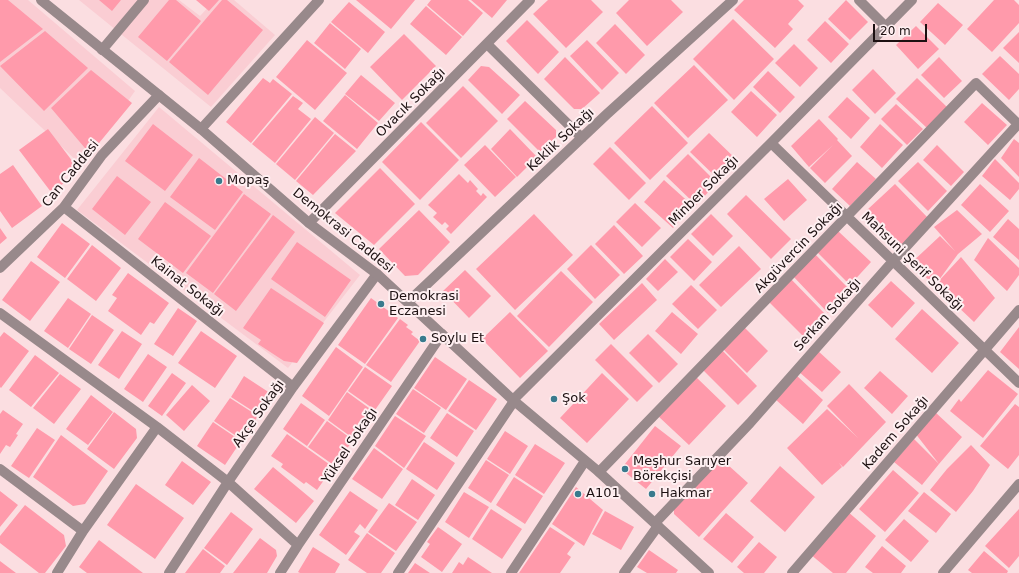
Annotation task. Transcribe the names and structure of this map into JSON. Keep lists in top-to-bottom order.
{
  "streets": {
    "street": [
      "Ovacık Sokağı",
      "Keklik Sokağı",
      "Can Caddesi",
      "Minber Sokağı",
      "Demokrasi Caddesi",
      "Akgüvercin Sokağı",
      "Mahsuni Şerif Sokağı",
      "Kainat Sokağı",
      "Serkan Sokağı",
      "Akçe Sokağı",
      "Kadem Sokağı",
      "Yüksel Sokağı"
    ]
  },
  "crossings": [
    ["Ovacık Sokağı", "Demokrasi Caddesi"],
    ["Keklik Sokağı", "Demokrasi Caddesi"],
    ["Can Caddesi", "Demokrasi Caddesi"],
    ["Can Caddesi", "Kainat Sokağı"],
    ["Minber Sokağı", "Demokrasi Caddesi"],
    ["Minber Sokağı", "Mahsuni Şerif Sokağı"],
    ["Demokrasi Caddesi", "Akgüvercin Sokağı"],
    ["Demokrasi Caddesi", "Serkan Sokağı"],
    ["Demokrasi Caddesi", "Akçe Sokağı"],
    ["Demokrasi Caddesi", "Yüksel Sokağı"],
    ["Akgüvercin Sokağı", "Mahsuni Şerif Sokağı"],
    ["Akgüvercin Sokağı", "Serkan Sokağı"],
    ["Mahsuni Şerif Sokağı", "Serkan Sokağı"],
    ["Mahsuni Şerif Sokağı", "Kadem Sokağı"],
    ["Kainat Sokağı", "Akçe Sokağı"]
  ],
  "places": [
    "Mopaş",
    "Demokrasi Eczanesi",
    "Soylu Et",
    "Şok",
    "Meşhur Sarıyer Börekçisi",
    "A101",
    "Hakmar"
  ],
  "scale_bar": "20 m"
}
